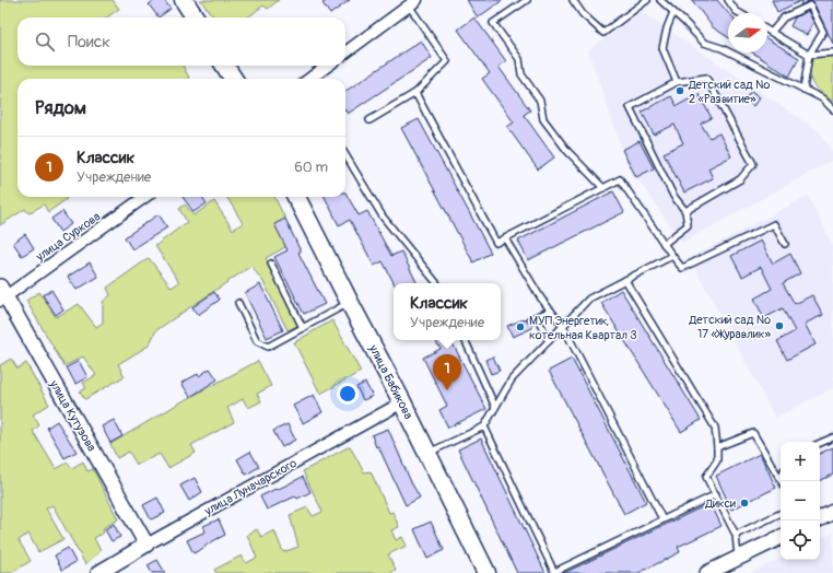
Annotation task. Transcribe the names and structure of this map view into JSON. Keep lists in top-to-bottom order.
{
  "streets": {
    "main road": ["улица Бабикова"],
    "street": ["улица Суркова", "улица Кутузова", "улица Луначарского"]
  },
  "crossings": [
    ["улица Суркова", "улица Кутузова"],
    ["улица Бабикова", "улица Луначарского"],
    ["улица Кутузова", "улица Луначарского"]
  ],
  "places": [
    "Детский сад № 2 «Развитие»",
    "Детский сад № 17 «Журавлик»",
    "МУП Энергетик, котельная Квартал З",
    "Дикси"
  ],
  "north": "right",
  "page": {
    "search": "Поиск",
    "heading": "Рядом",
    "list": [
      {
        "mark": "1",
        "name": "Классик",
        "note": "Учреждение",
        "value": "60 m"
      }
    ],
    "popup": ["Классик", "Учреждение"],
    "pins": "1",
    "map_buttons": ["+", "−"]
  }
}
